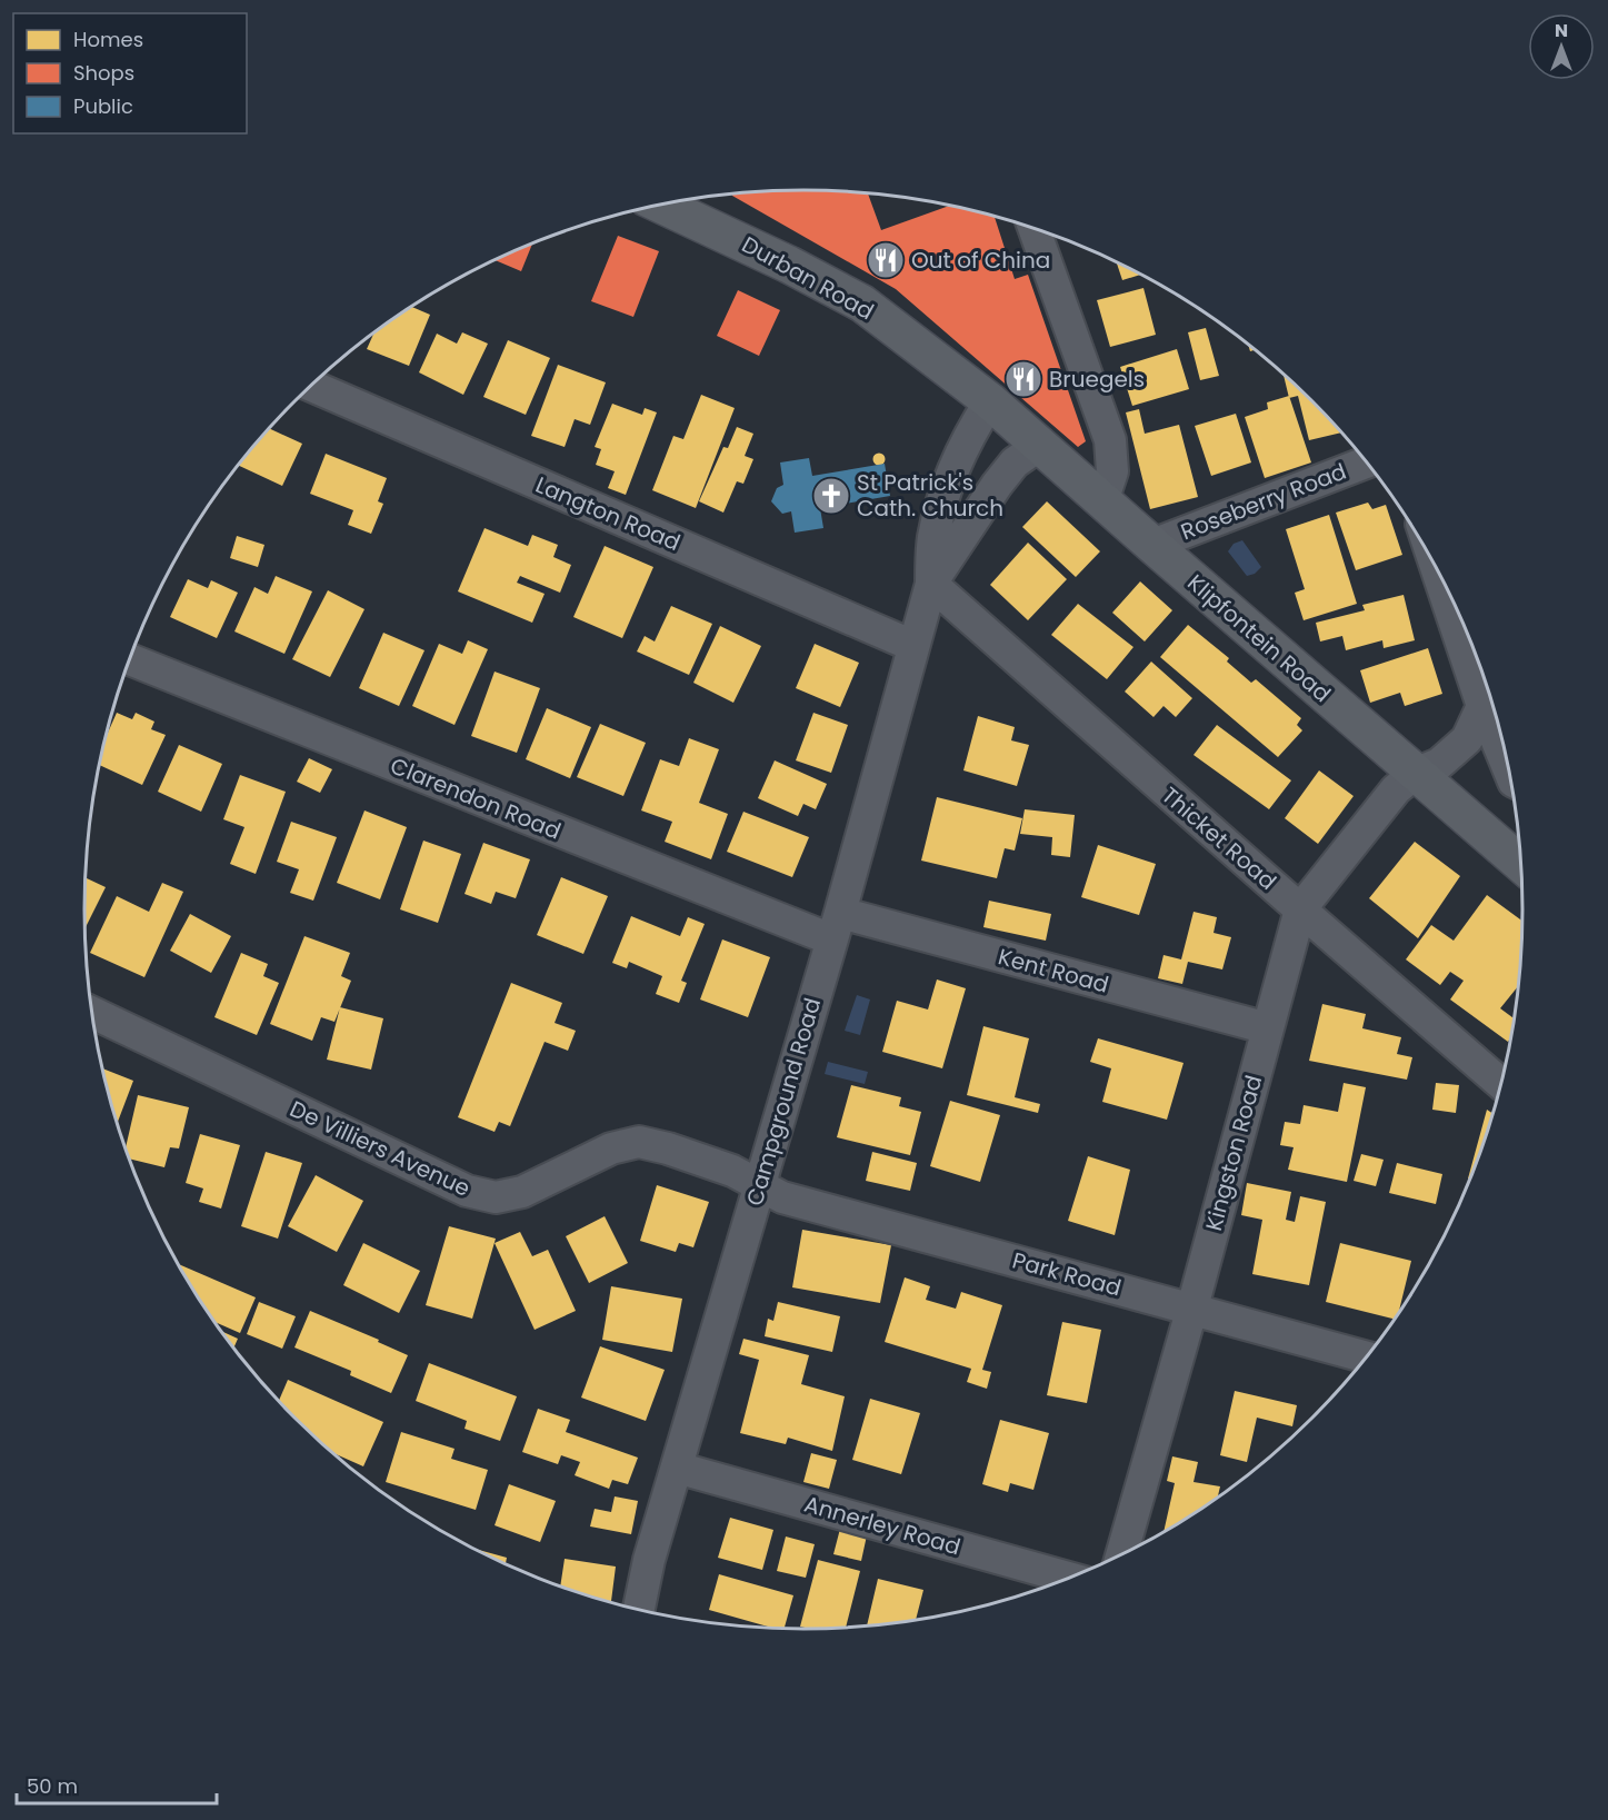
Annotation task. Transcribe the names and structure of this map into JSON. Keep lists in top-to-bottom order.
{
  "streets": {
    "main road": ["Durban Road", "Klipfontein Road"],
    "street": [
      "Roseberry Road",
      "Langton Road",
      "Clarendon Road",
      "Thicket Road",
      "Kent Road",
      "Campground Road",
      "De Villiers Avenue",
      "Kingston Road",
      "Park Road",
      "Annerley Road"
    ]
  },
  "crossings": [
    ["Durban Road", "Klipfontein Road"],
    ["Durban Road", "Campground Road"],
    ["Roseberry Road", "Klipfontein Road"],
    ["Langton Road", "Campground Road"],
    ["Klipfontein Road", "Campground Road"],
    ["Klipfontein Road", "Kingston Road"],
    ["Clarendon Road", "Kent Road"],
    ["Clarendon Road", "Campground Road"],
    ["Thicket Road", "Campground Road"],
    ["Thicket Road", "Kingston Road"],
    ["Kent Road", "Campground Road"],
    ["Kent Road", "Kingston Road"],
    ["Campground Road", "De Villiers Avenue"],
    ["Campground Road", "Park Road"],
    ["Campground Road", "Annerley Road"],
    ["De Villiers Avenue", "Park Road"],
    ["Kingston Road", "Park Road"]
  ],
  "places": {
    "restaurant": ["Out of China", "Bruegels"],
    "church": ["St Patrick's Cath. Church"]
  },
  "legend": ["Homes", "Shops", "Public"],
  "scale_bar": "50 m",
  "north": "top"
}
